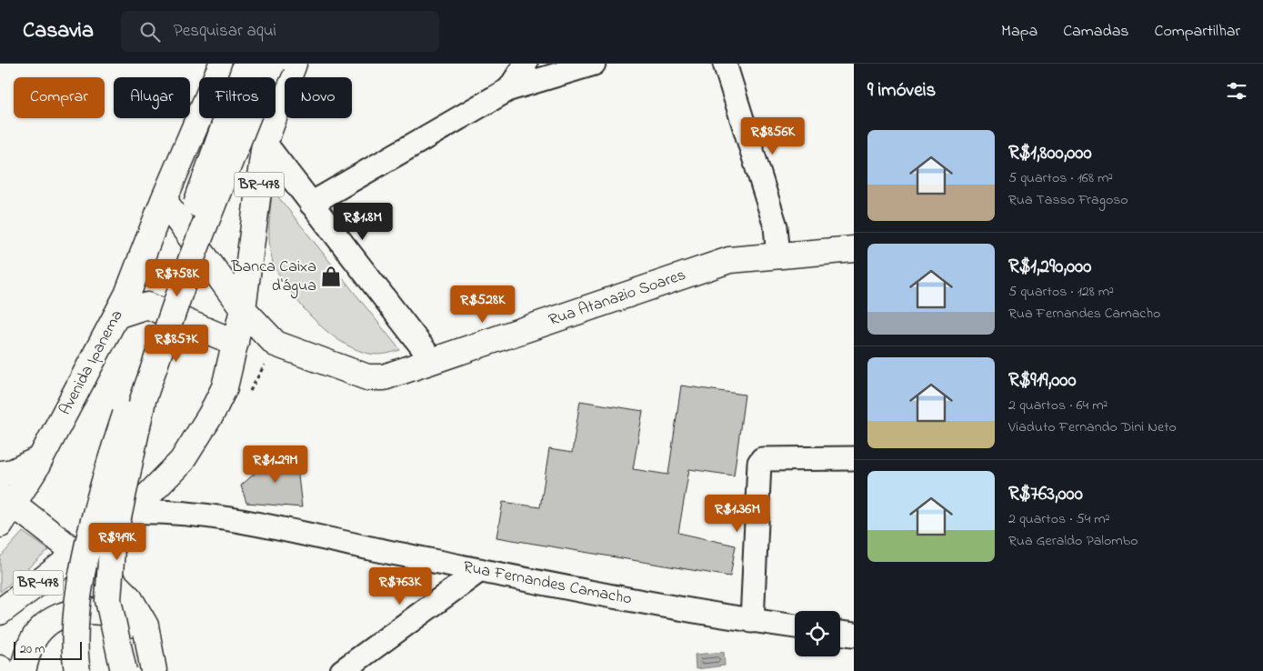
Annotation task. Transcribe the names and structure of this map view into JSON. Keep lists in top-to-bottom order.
{
  "streets": {
    "main road": ["BR-478", "Rua Atanazio Soares", "Avenida Ipanema"],
    "street": ["Rua Fernandes Camacho"]
  },
  "crossings": [
    ["BR-478", "Rua Atanazio Soares"],
    ["BR-478", "Rua Fernandes Camacho"],
    ["Rua Atanazio Soares", "Avenida Ipanema"]
  ],
  "places": {
    "shop": ["Banca Caixa d'água"]
  },
  "scale_bar": "20 m",
  "page": {
    "header": "Casavia",
    "search": "Pesquisar aqui",
    "nav": ["Mapa", "Camadas", "Compartilhar"],
    "heading": "9 imóveis",
    "chip": [
      "Comprar",
      "Alugar",
      "Filtros",
      "Novo"
    ],
    "price": [
      "R$856K",
      "R$1.8M",
      "R$758K",
      "R$528K",
      "R$857K",
      "R$1.29M",
      "R$1.36M",
      "R$919K",
      "R$763K"
    ],
    "list": [
      {
        "name": "R$1,800,000",
        "note": "5 quartos · 168 m² · Rua Tasso Fragoso"
      },
      {
        "name": "R$1,290,000",
        "note": "5 quartos · 128 m² · Rua Fernandes Camacho"
      },
      {
        "name": "R$919,000",
        "note": "2 quartos · 64 m² · Viaduto Fernando Dini Neto"
      },
      {
        "name": "R$763,000",
        "note": "2 quartos · 54 m² · Rua Geraldo Palombo"
      }
    ],
    "scale": "20 m"
  }
}
